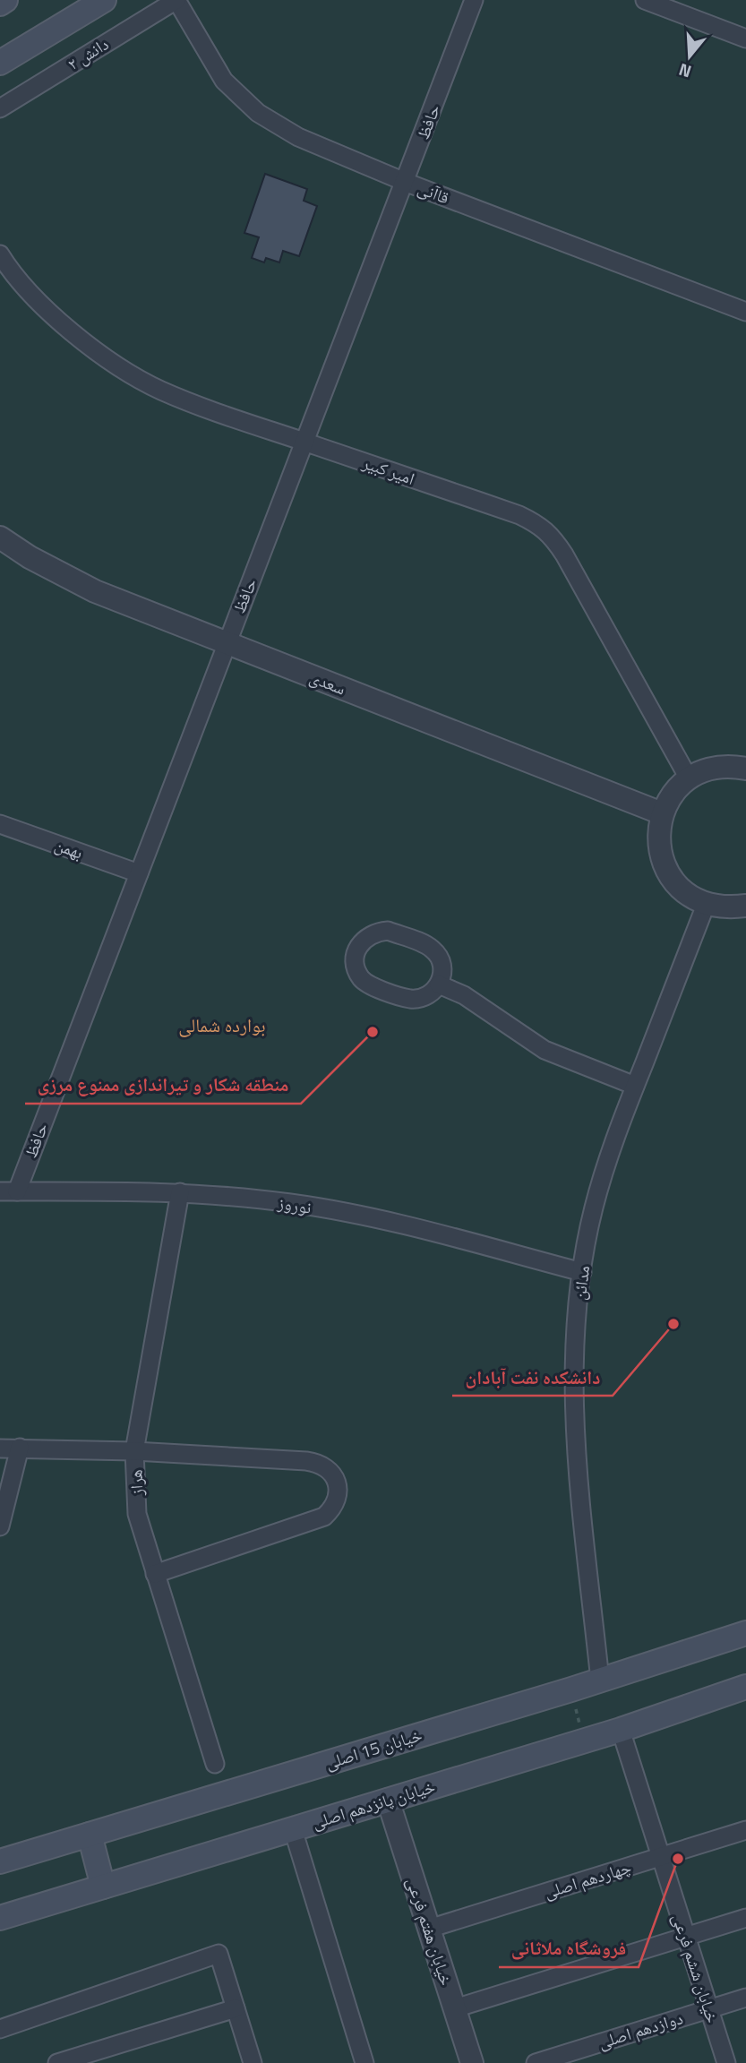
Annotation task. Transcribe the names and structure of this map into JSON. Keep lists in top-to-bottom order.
{
  "streets": {
    "main road": ["خیابان 15 اصلی", "خیابان پانزدهم اصلی"],
    "street": [
      "دانش ۲",
      "حافظ",
      "قاآنی",
      "امیر کبیر",
      "سعدی",
      "بهمن",
      "نوروز",
      "مدائن",
      "هراز",
      "چهاردهم اصلی",
      "خیابان هفتم فرعی",
      "خیابان ششم فرعی",
      "دوازدهم اصلی"
    ]
  },
  "crossings": [
    ["دانش ۲", "قاآنی"],
    ["حافظ", "قاآنی"],
    ["حافظ", "امیر کبیر"],
    ["حافظ", "سعدی"],
    ["حافظ", "بهمن"],
    ["حافظ", "نوروز"],
    ["نوروز", "مدائن"],
    ["نوروز", "هراز"],
    ["مدائن", "خیابان 15 اصلی"],
    ["خیابان پانزدهم اصلی", "خیابان هفتم فرعی"],
    ["خیابان پانزدهم اصلی", "خیابان ششم فرعی"],
    ["چهاردهم اصلی", "خیابان هفتم فرعی"],
    ["چهاردهم اصلی", "خیابان ششم فرعی"],
    ["خیابان ششم فرعی", "دوازدهم اصلی"]
  ],
  "districts": ["بوارده شمالی"],
  "places": ["منطقه شکار و تیراندازی ممنوع مرزی", "دانشکده نفت آبادان", "فروشگاه ملاثانی"],
  "north": "bottom"
}
